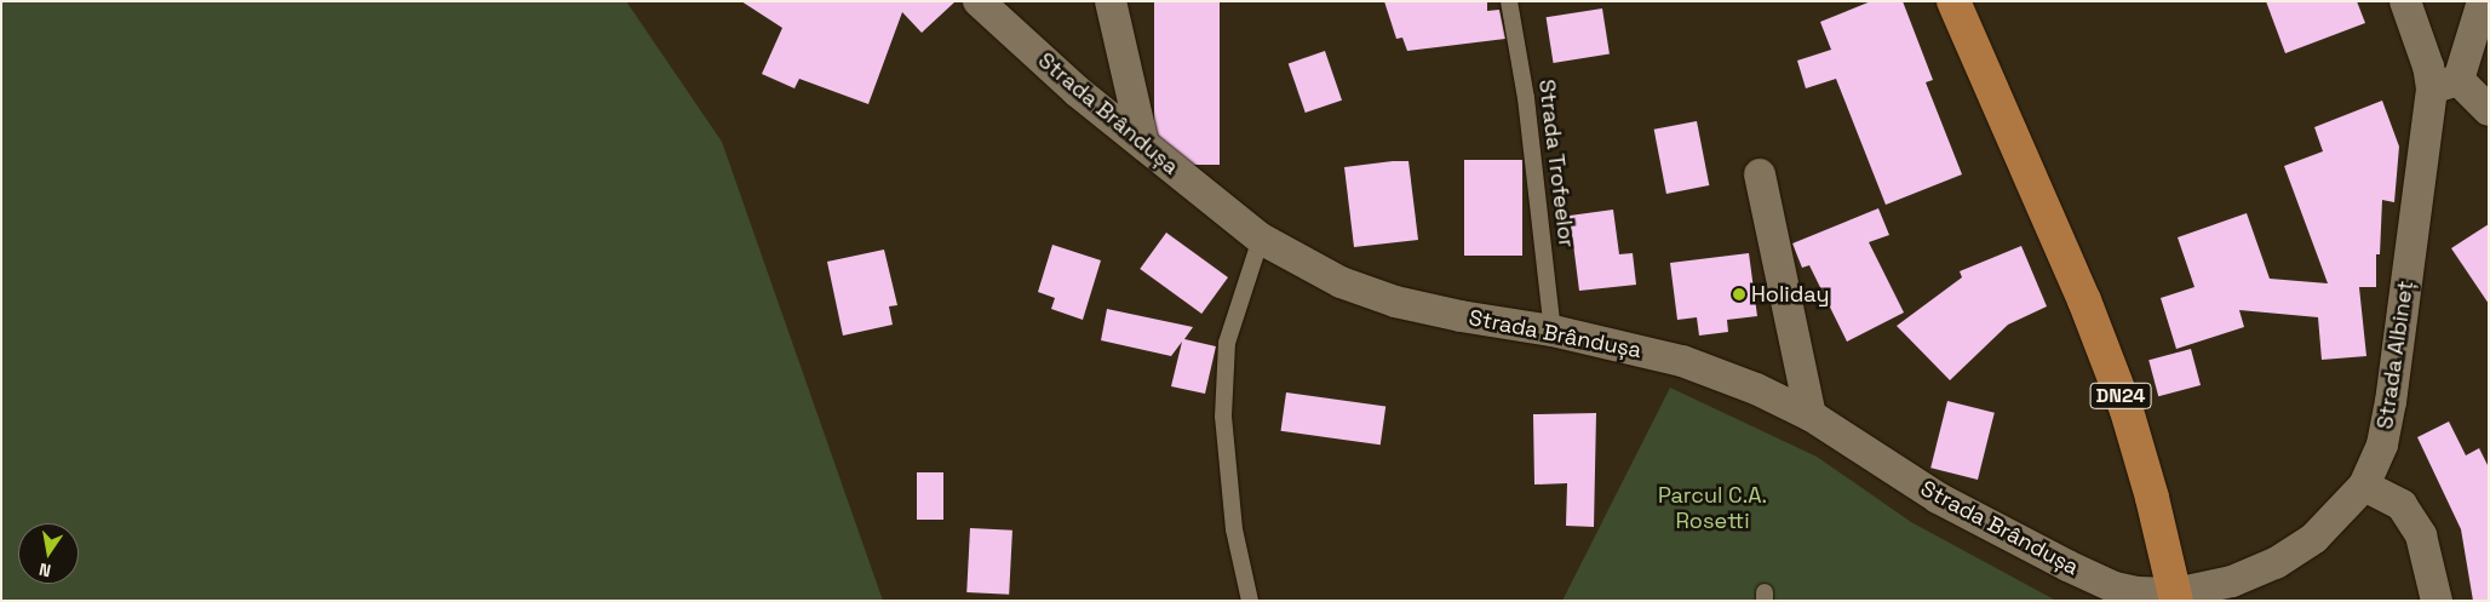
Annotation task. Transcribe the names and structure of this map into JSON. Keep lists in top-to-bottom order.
{
  "streets": {
    "main road": ["DN24"],
    "street": ["Strada Brândușa", "Strada Albineț"],
    "lane": ["Strada Trofeelor"]
  },
  "crossings": [
    ["Strada Brândușa", "Strada Trofeelor"],
    ["Strada Brândușa", "Strada Albineț"],
    ["Strada Brândușa", "DN24"],
    ["Strada Albineț", "DN24"]
  ],
  "parks": ["Parcul C.A. Rosetti"],
  "places": ["Holiday"],
  "north": "bottom"
}
